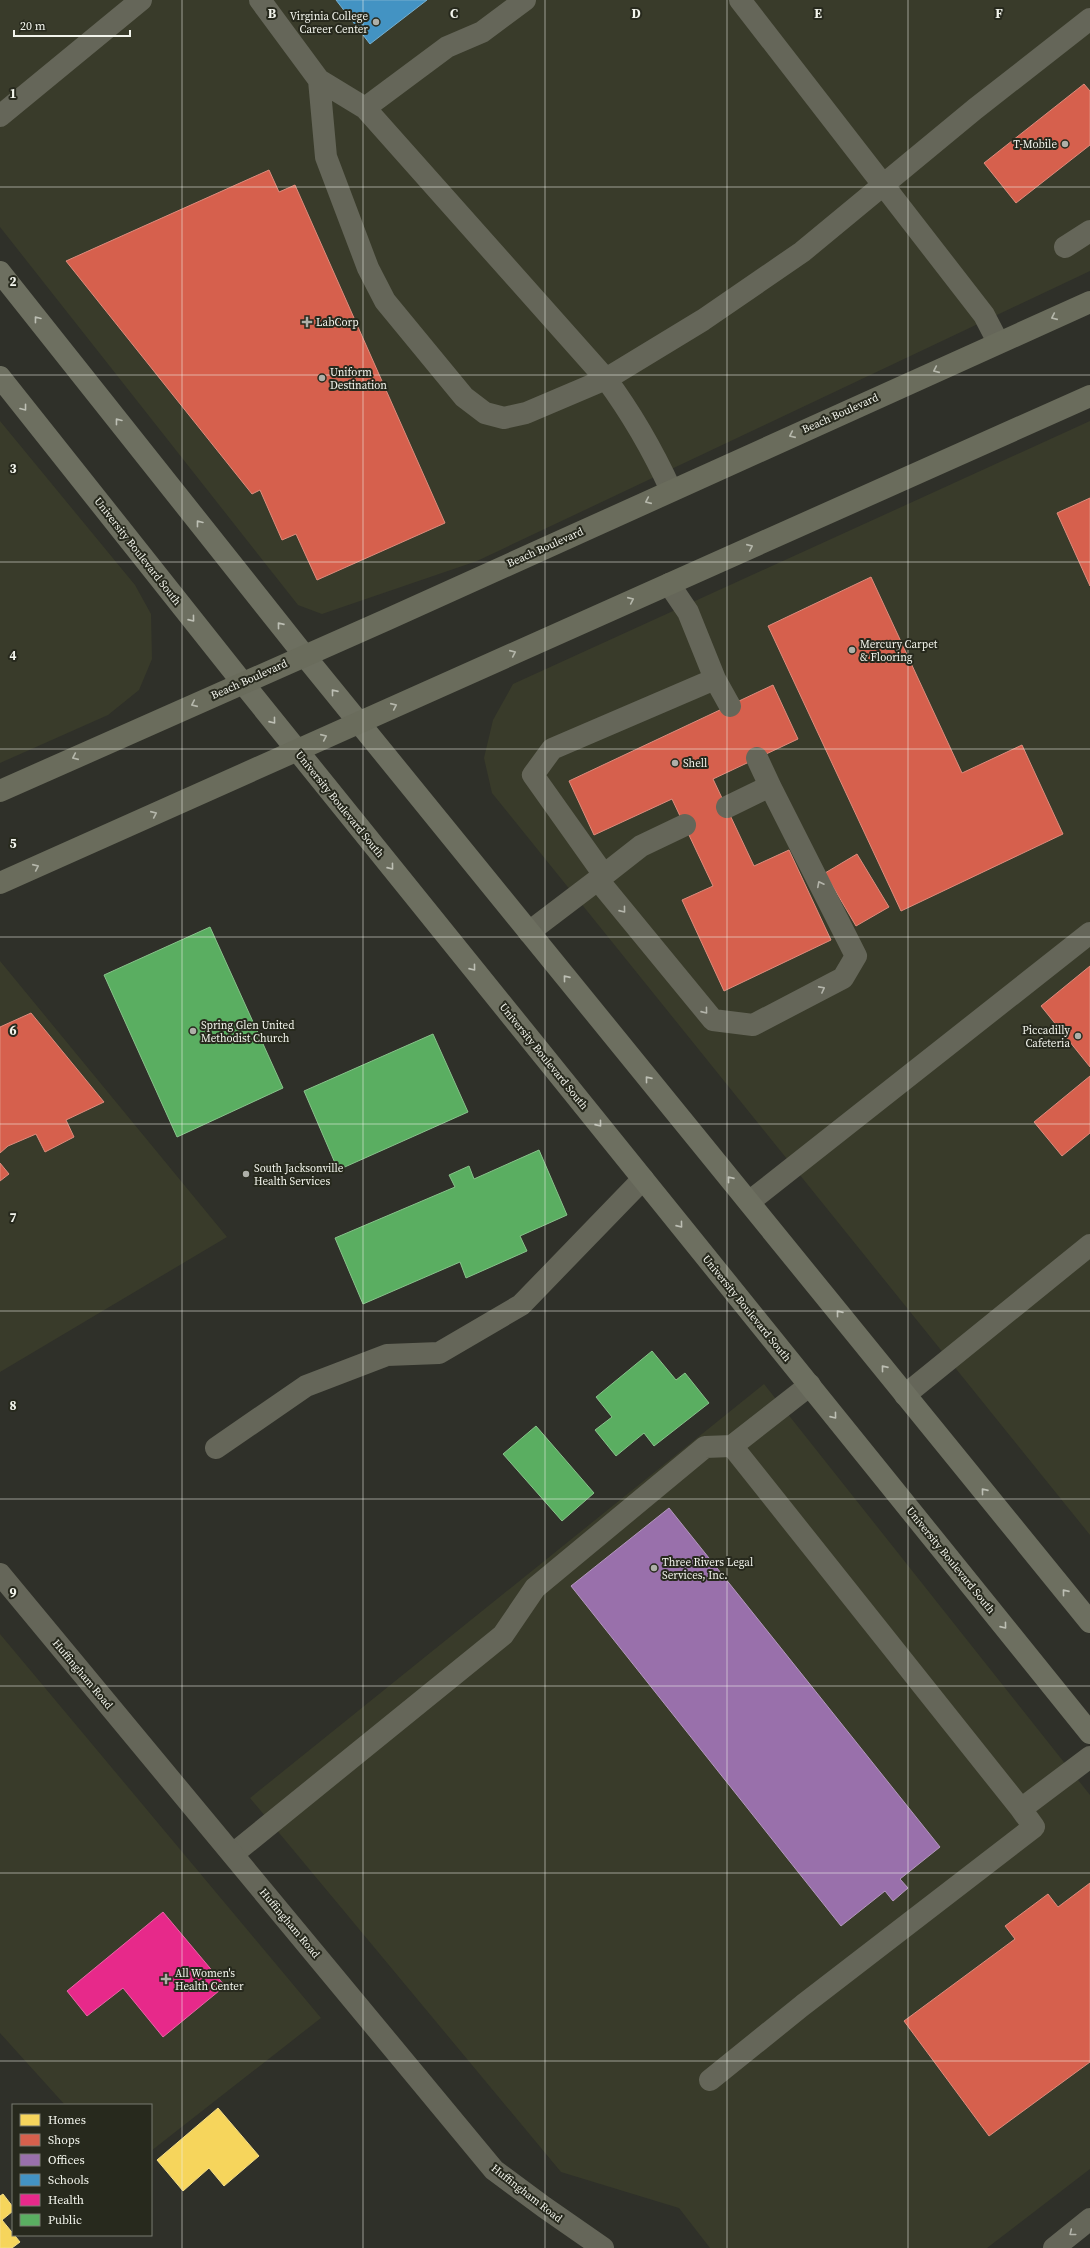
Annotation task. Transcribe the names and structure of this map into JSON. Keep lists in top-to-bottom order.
{
  "streets": {
    "highway": ["Beach Boulevard"],
    "main road": ["University Boulevard South"],
    "street": ["Huffingham Road"]
  },
  "crossings": [
    ["Beach Boulevard", "University Boulevard South"]
  ],
  "places": {
    "other": [
      "Virginia College Career Center",
      "T-Mobile",
      "Uniform Destination",
      "Mercury Carpet & Flooring",
      "Shell",
      "Spring Glen United Methodist Church",
      "Piccadilly Cafeteria",
      "South Jacksonville Health Services",
      "Three Rivers Legal Services, Inc."
    ],
    "health": ["LabCorp", "All Women's Health Center"]
  },
  "legend": [
    "Homes",
    "Shops",
    "Offices",
    "Schools",
    "Health",
    "Public"
  ],
  "scale_bar": "20 m",
  "grid": {
    "columns": [
      "B",
      "C",
      "D",
      "E",
      "F"
    ],
    "rows": [
      "1",
      "2",
      "3",
      "4",
      "5",
      "6",
      "7",
      "8",
      "9"
    ]
  }
}
